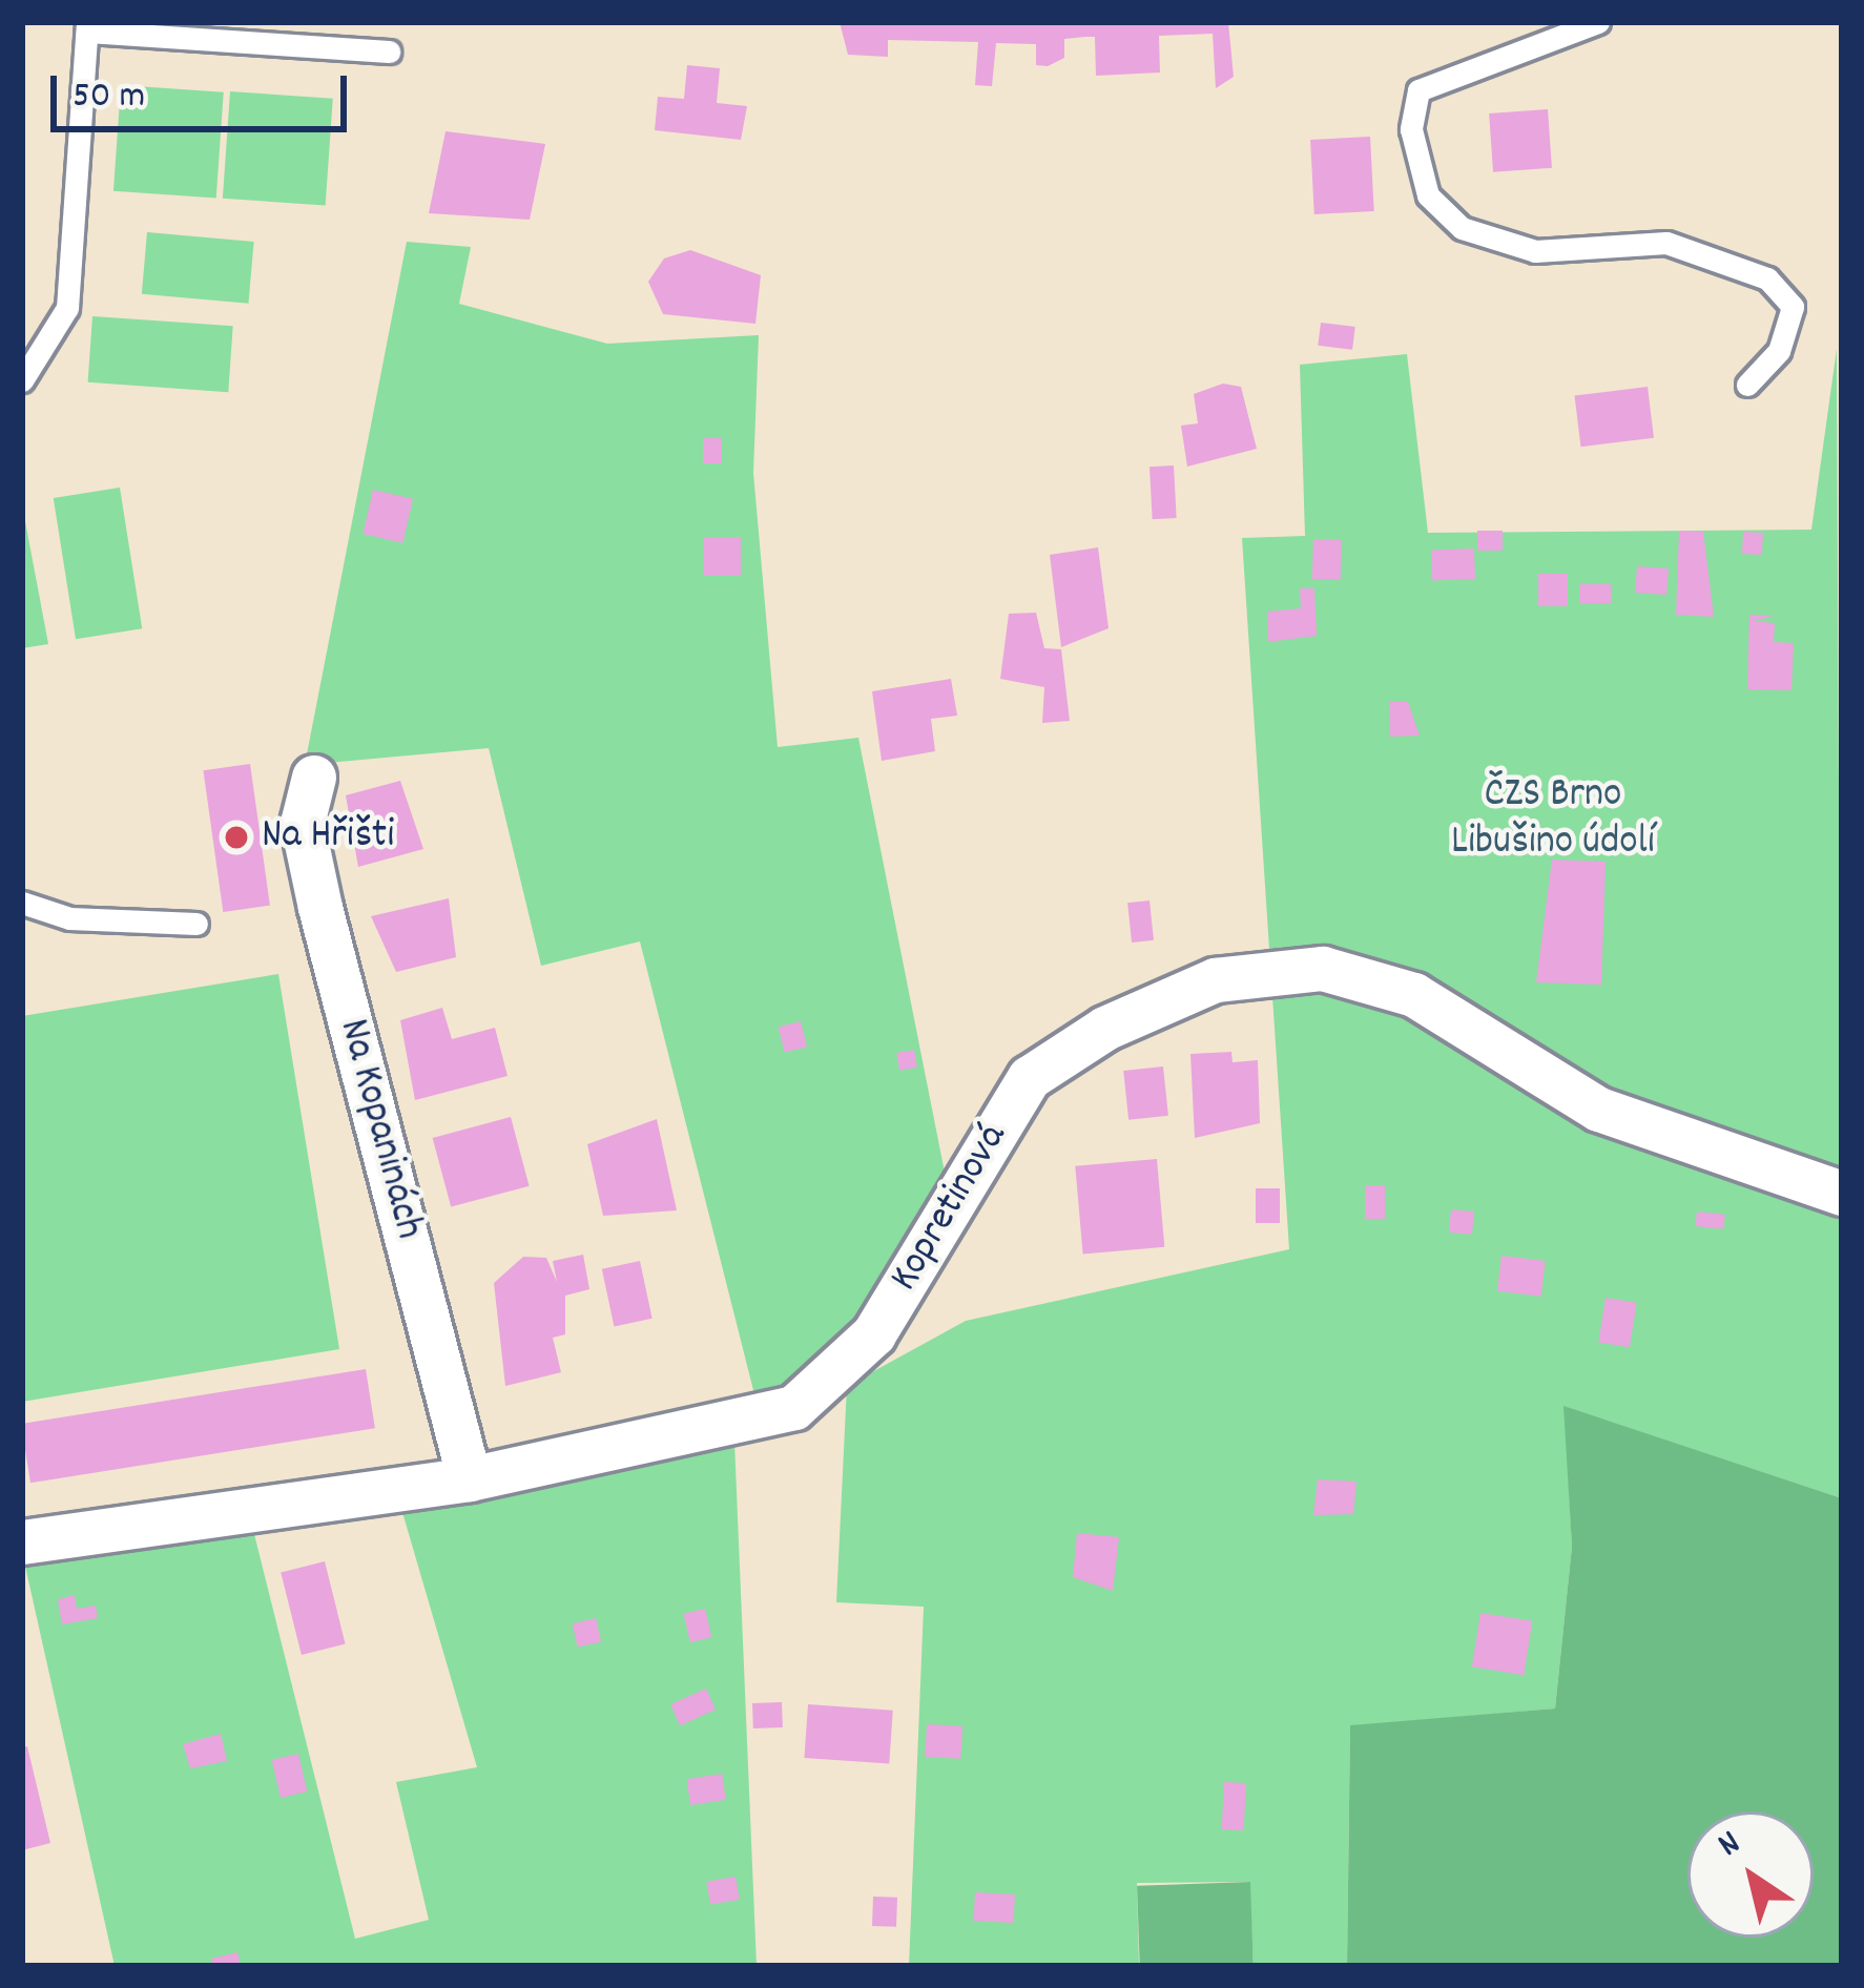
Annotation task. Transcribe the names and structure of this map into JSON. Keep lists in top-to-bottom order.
{
  "streets": {
    "street": ["Na Kopaninách", "Kopretinová"]
  },
  "crossings": [
    ["Na Kopaninách", "Kopretinová"]
  ],
  "parks": ["ČZS Brno Libušino údolí"],
  "places": ["Na Hřišti"],
  "scale_bar": "50 m",
  "north": "top left"
}
